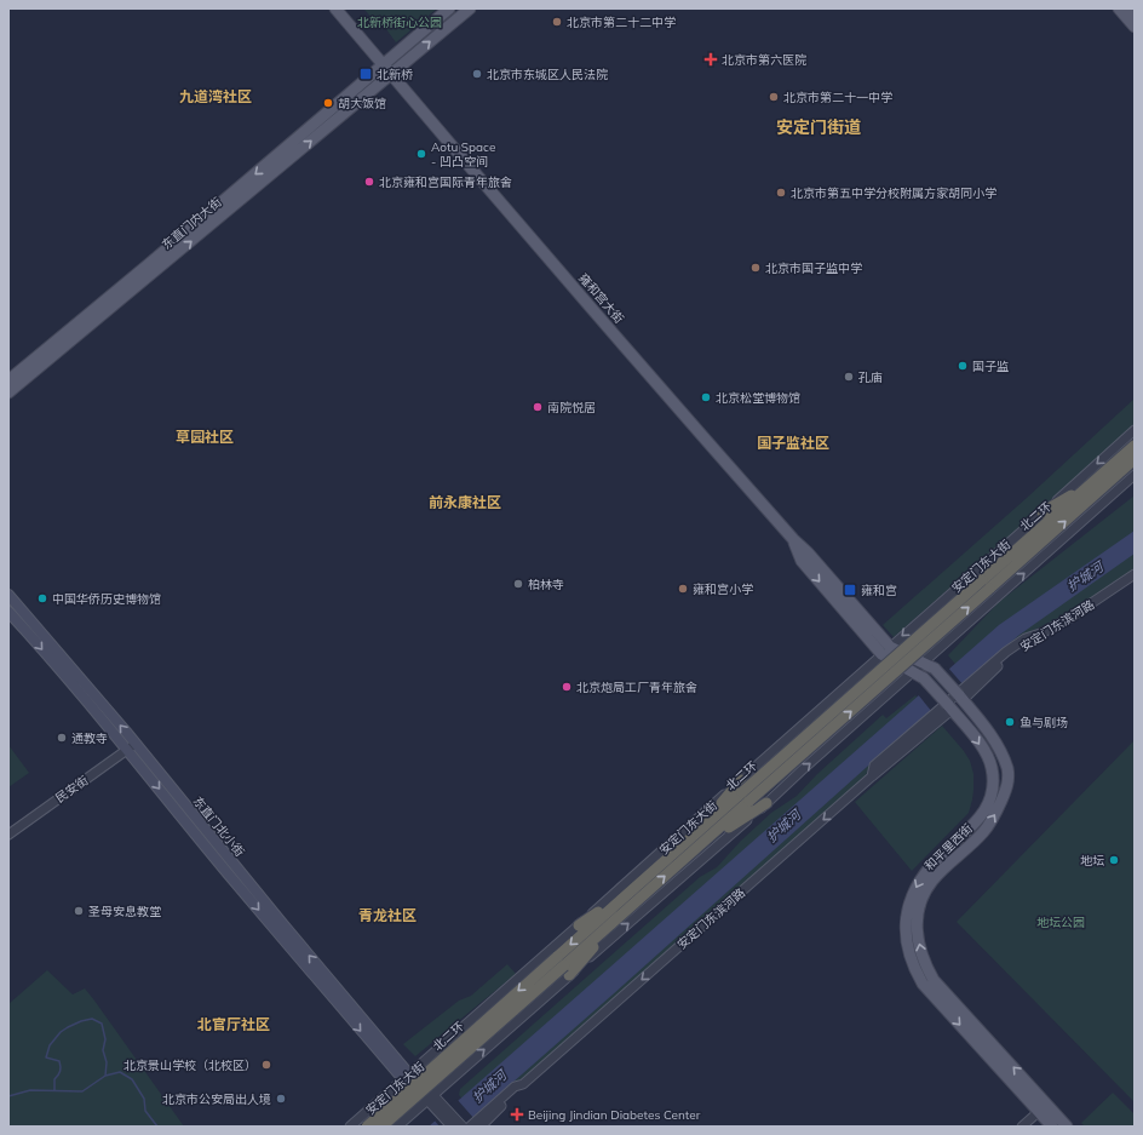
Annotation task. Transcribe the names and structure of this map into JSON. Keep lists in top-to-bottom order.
{
  "streets": {
    "highway": ["北二环"],
    "main road": [
      "东直门内大街",
      "雍和宫大街",
      "东直门北小街",
      "和平里西街"
    ],
    "street": ["安定门东大街", "安定门东滨河路", "民安街"]
  },
  "crossings": [
    ["东直门内大街", "雍和宫大街"],
    ["雍和宫大街", "安定门东大街"],
    ["雍和宫大街", "和平里西街"],
    ["安定门东大街", "东直门北小街"],
    ["安定门东大街", "和平里西街"],
    ["安定门东滨河路", "和平里西街"],
    ["民安街", "东直门北小街"]
  ],
  "districts": [
    "九道湾社区",
    "安定门街道",
    "草园社区",
    "国子监社区",
    "前永康社区",
    "青龙社区",
    "北官厅社区"
  ],
  "water": ["护城河"],
  "parks": ["北新桥街心公园", "地坛公园"],
  "places": {
    "other": [
      "北京市第二十二中学",
      "北京市东城区人民法院",
      "北京市第二十一中学",
      "胡大饭馆",
      "Aotu Space - 凹凸空间",
      "北京雍和宫国际青年旅舍",
      "北京市第五中学分校附属方家胡同小学",
      "北京市国子监中学",
      "国子监",
      "孔庙",
      "北京松堂博物馆",
      "南院悦居",
      "柏林寺",
      "雍和宫小学",
      "中国华侨历史博物馆",
      "北京炮局工厂青年旅舍",
      "鱼与剧场",
      "通教寺",
      "地坛",
      "圣母安息教堂",
      "北京景山学校（北校区）",
      "北京市公安局出人境"
    ],
    "health": ["北京市第六医院", "Beijing Jindian Diabetes Center"],
    "transit": ["北新桥", "雍和宫"]
  }
}
